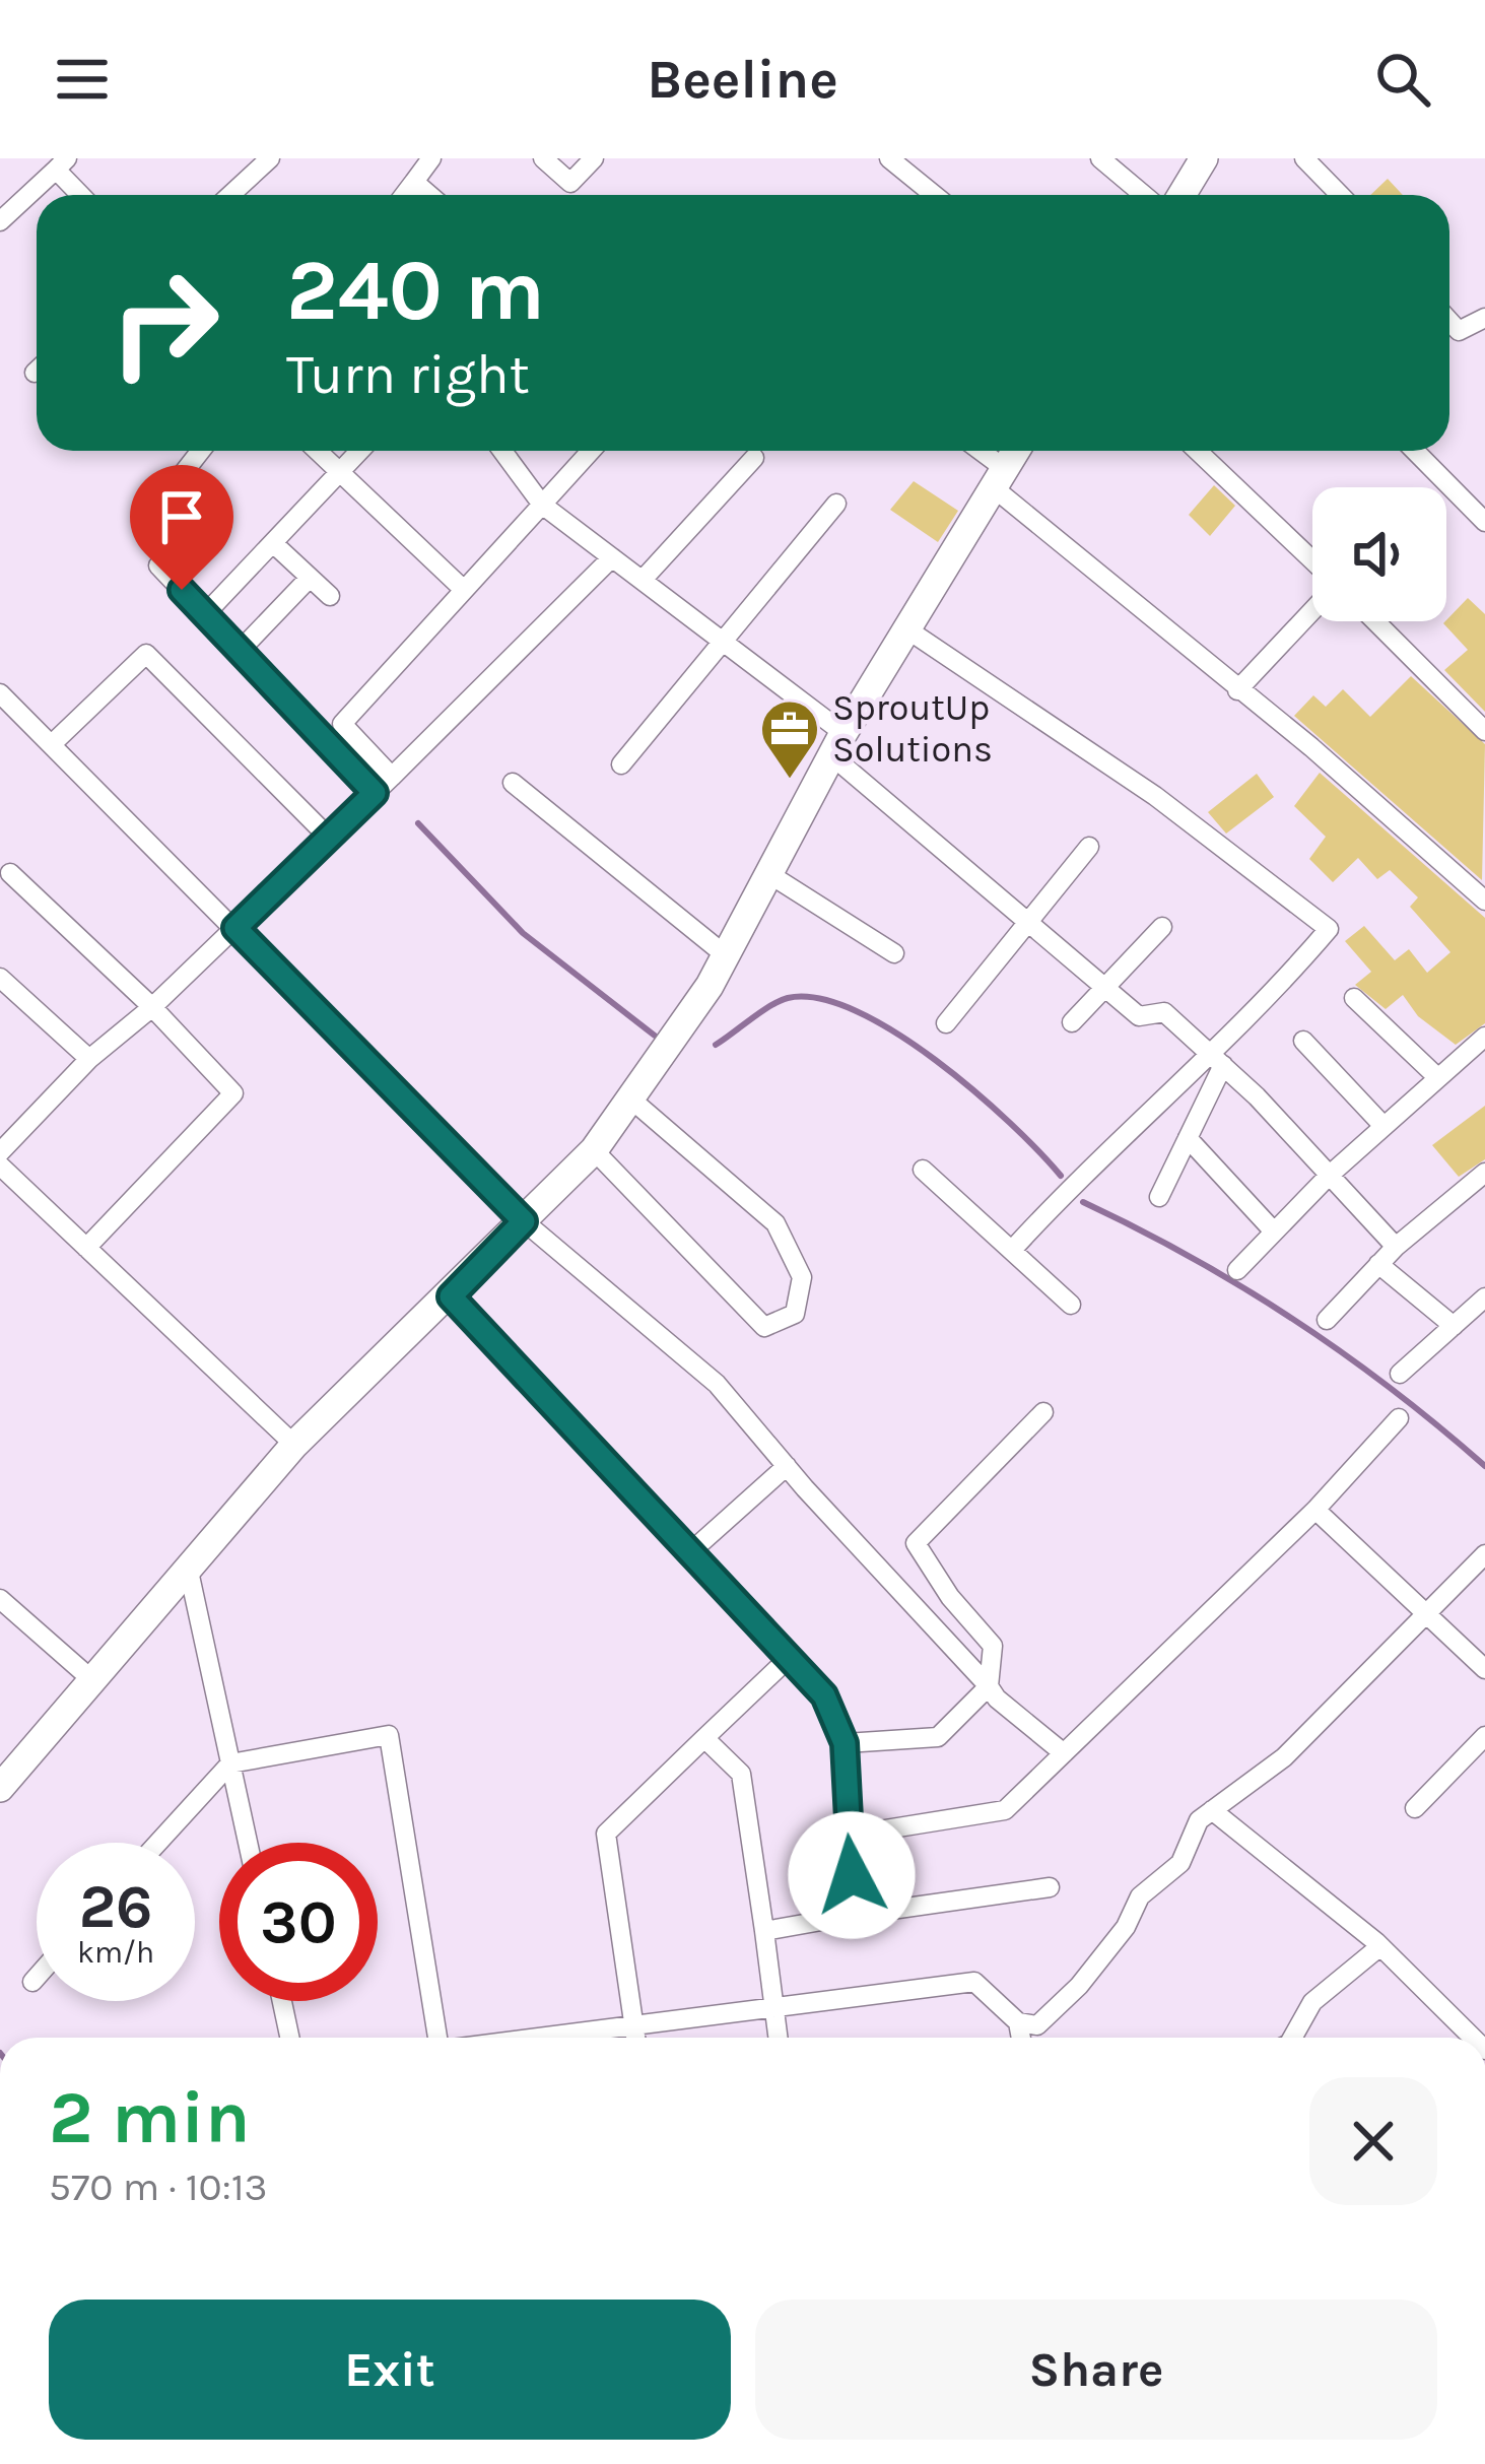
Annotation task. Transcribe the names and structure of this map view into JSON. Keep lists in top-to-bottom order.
{
  "places": {
    "office": ["SproutUp Solutions"]
  },
  "page": {
    "header": "Beeline",
    "turn": ["240 m", "Turn right"],
    "speed": "26 km/h",
    "limit": "30",
    "heading": ["2 min", "570 m · 10:13"],
    "buttons": ["Exit", "Share"]
  }
}
